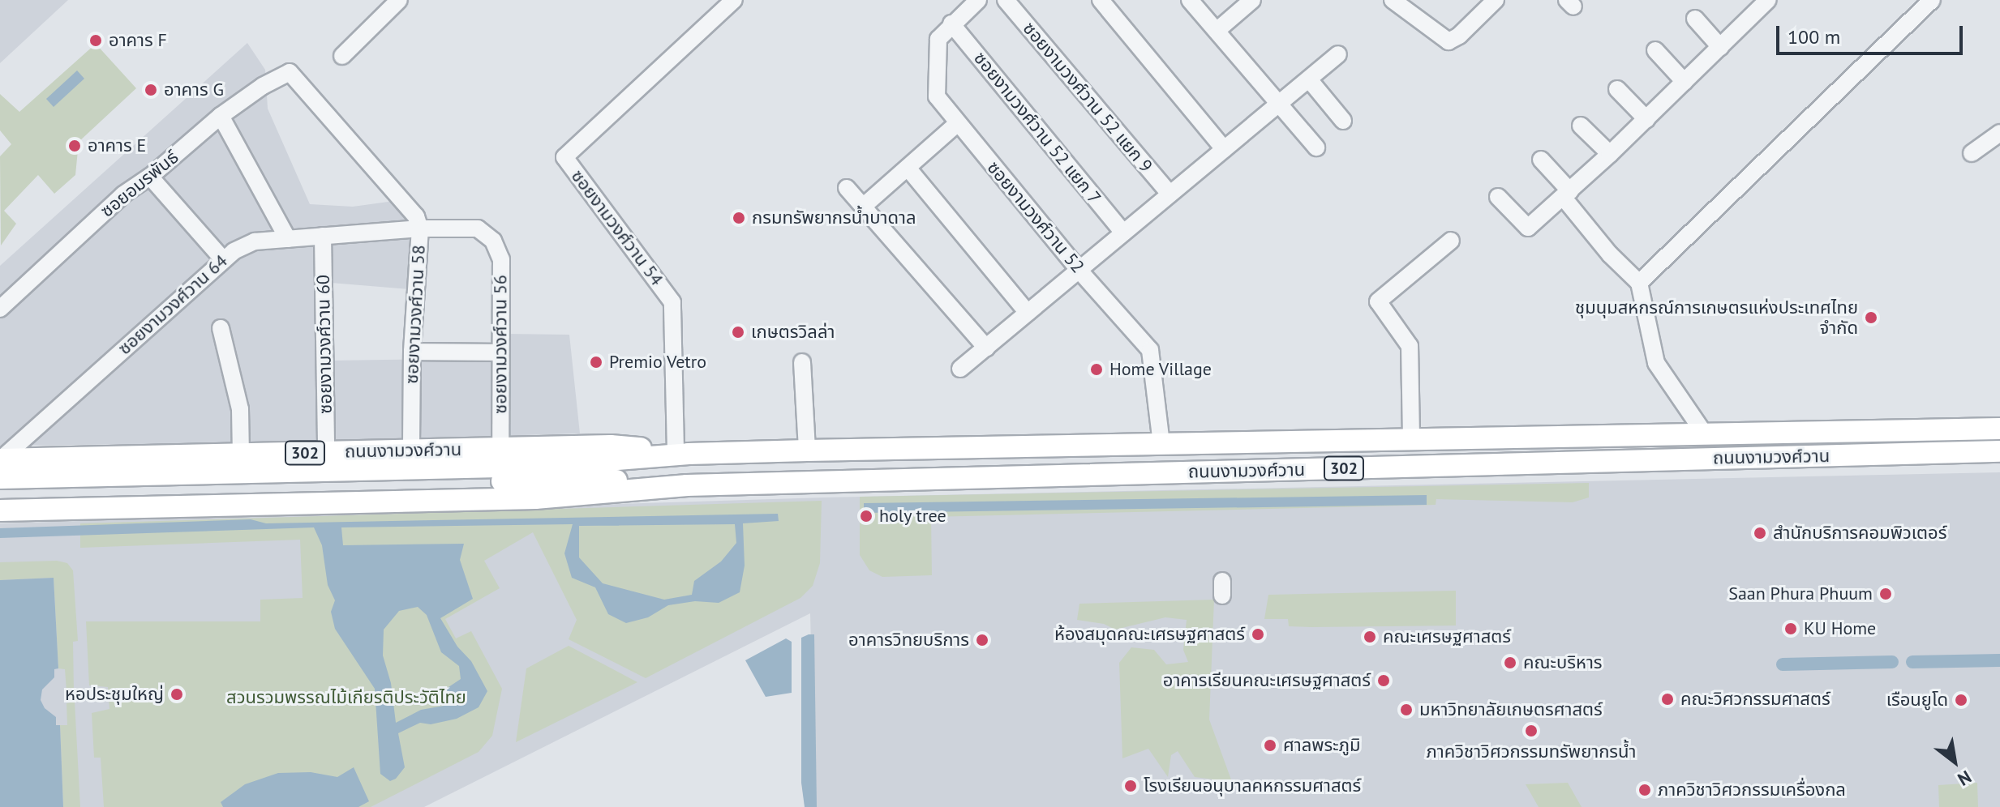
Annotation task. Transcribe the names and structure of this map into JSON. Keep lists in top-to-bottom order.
{
  "streets": {
    "main road": ["ถนนงามวงศ์วาน", "302"],
    "street": [
      "ซอยงามวงศ์วาน 52 แยก 9",
      "ซอยงามวงศ์วาน 52 แยก 7",
      "ซอยอมรพันธ์",
      "ซอยงามวงศ์วาน 52",
      "ซอยงามวงศ์วาน 54",
      "ซอยงามวงศ์วาน 64",
      "ซอยงามวงศ์วาน 58",
      "ซอยงามวงศ์วาน 60",
      "ซอยงามวงศ์วาน 56"
    ]
  },
  "crossings": [
    ["ซอยงามวงศ์วาน 52 แยก 7", "ซอยงามวงศ์วาน 52"],
    ["ซอยอมรพันธ์", "ซอยงามวงศ์วาน 58"],
    ["ซอยงามวงศ์วาน 52", "ถนนงามวงศ์วาน"],
    ["ซอยงามวงศ์วาน 54", "ถนนงามวงศ์วาน"],
    ["ซอยงามวงศ์วาน 64", "ซอยงามวงศ์วาน 58"],
    ["ซอยงามวงศ์วาน 64", "ซอยงามวงศ์วาน 60"],
    ["ซอยงามวงศ์วาน 64", "ซอยงามวงศ์วาน 56"],
    ["ซอยงามวงศ์วาน 64", "ถนนงามวงศ์วาน"],
    ["ซอยงามวงศ์วาน 58", "ซอยงามวงศ์วาน 56"],
    ["ซอยงามวงศ์วาน 58", "ถนนงามวงศ์วาน"],
    ["ซอยงามวงศ์วาน 60", "ถนนงามวงศ์วาน"],
    ["ซอยงามวงศ์วาน 56", "ถนนงามวงศ์วาน"]
  ],
  "parks": ["สวนรวมพรรณไม้เกียรติประวัติไทย"],
  "places": [
    "อาคาร F",
    "อาคาร G",
    "อาคาร E",
    "กรมทรัพยากรน้ำบาดาล",
    "ชุมนุมสหกรณ์การเกษตรแห่งประเทศไทย จำกัด",
    "เกษตรวิลล่า",
    "Premio Vetro",
    "Home Village",
    "holy tree",
    "สำนักบริการคอมพิวเตอร์",
    "Saan Phura Phuum",
    "KU Home",
    "ห้องสมุดคณะเศรษฐศาสตร์",
    "คณะเศรษฐศาสตร์",
    "อาคารวิทยบริการ",
    "คณะบริหาร",
    "อาคารเรียนคณะเศรษฐศาสตร์",
    "หอประชุมใหญ่",
    "คณะวิศวกรรมศาสตร์",
    "เรือนยูโด",
    "มหาวิทยาลัยเกษตรศาสตร์",
    "ภาควิชาวิศวกรรมทรัพยากรน้ำ",
    "ศาลพระภูมิ",
    "โรงเรียนอนุบาลคหกรรมศาสตร์",
    "ภาควิชาวิศวกรรมเครื่องกล"
  ],
  "scale_bar": "100 m",
  "north": "bottom right"
}
